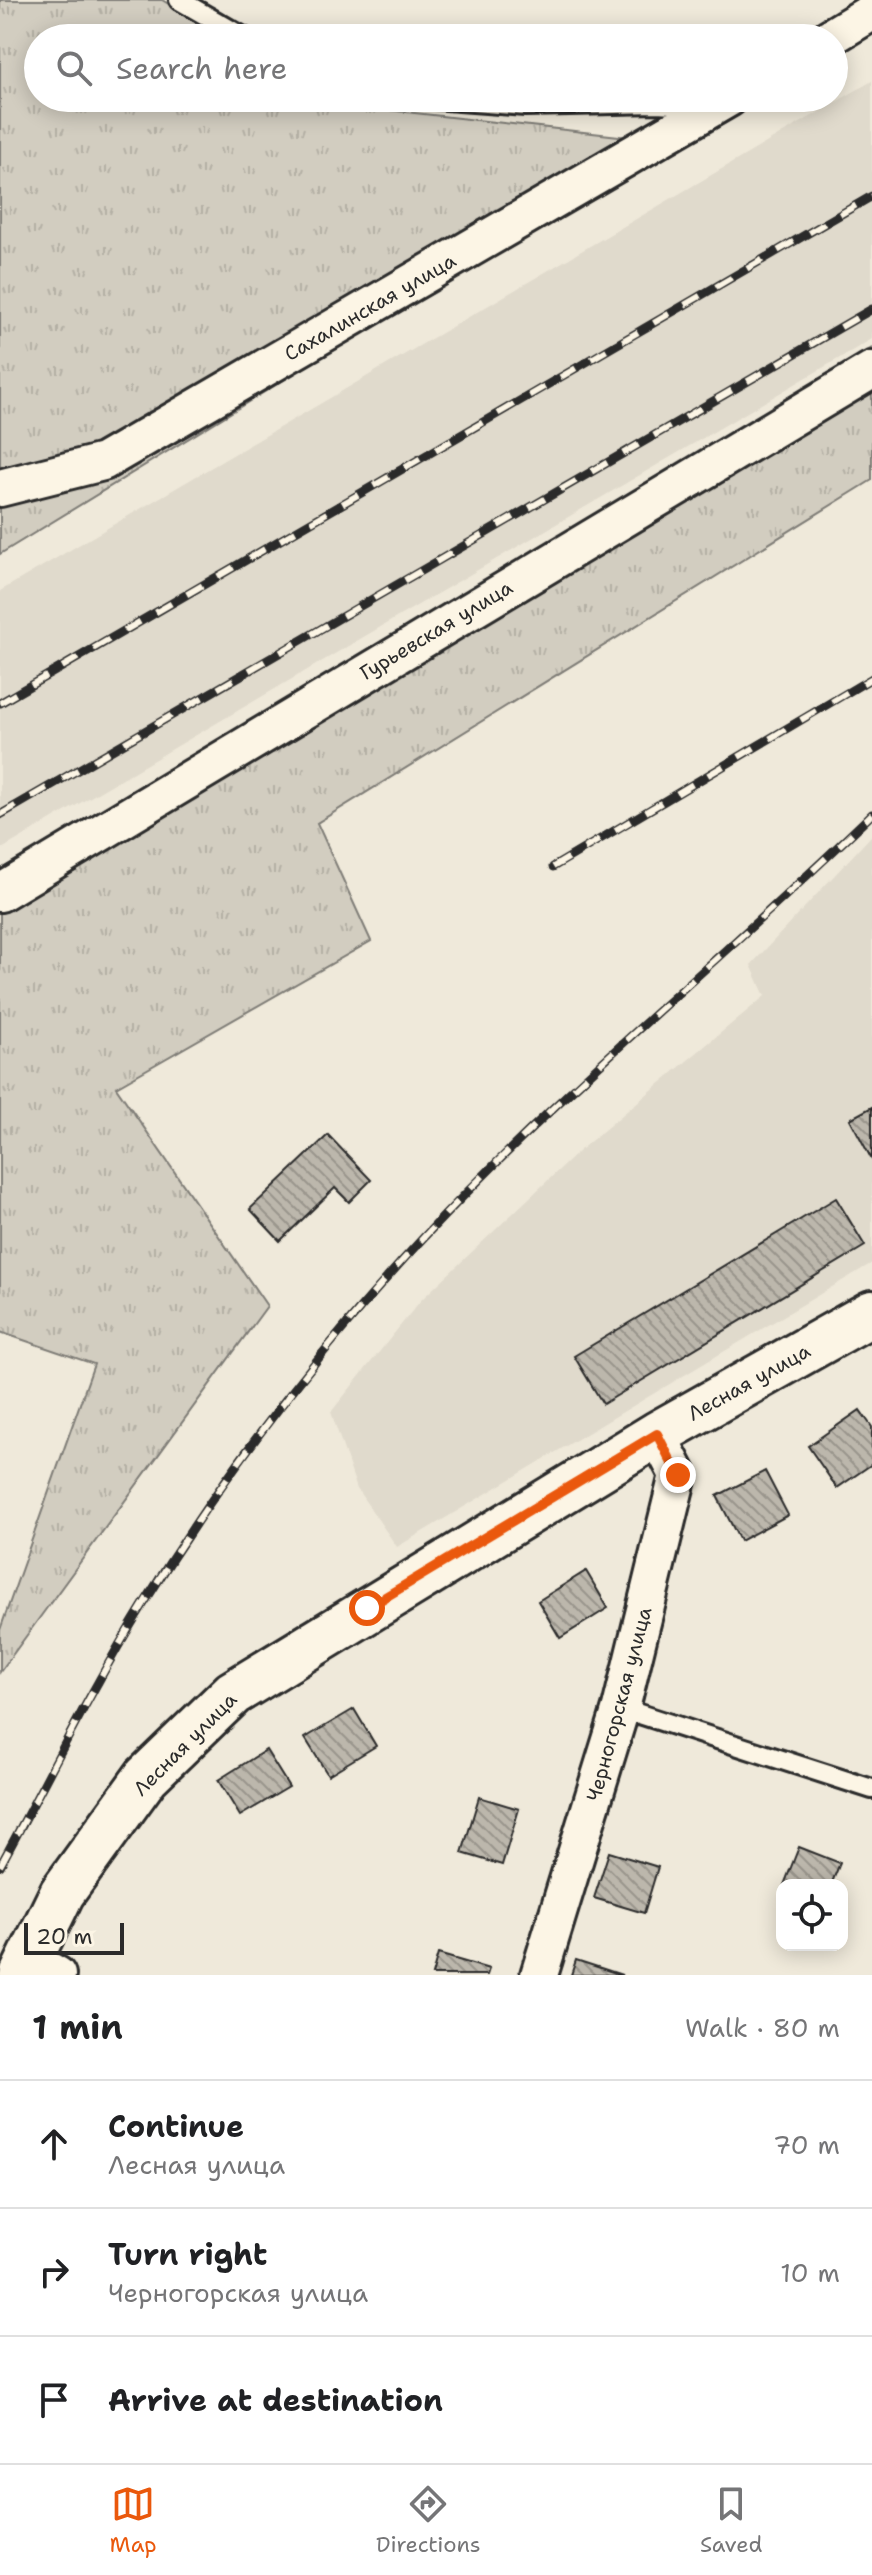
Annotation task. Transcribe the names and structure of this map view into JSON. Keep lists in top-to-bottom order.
{
  "streets": {
    "main road": ["Лесная улица"],
    "street": ["Сахалинская улица", "Гурьевская улица", "Черногорская улица"]
  },
  "crossings": [
    ["Лесная улица", "Черногорская улица"]
  ],
  "scale_bar": "20 m",
  "page": {
    "search": "Search here",
    "scale": "20 m",
    "heading": ["1 min", "Walk · 80 m"],
    "list": [
      ["Continue", "Лесная улица", "70 m"],
      ["Turn right", "Черногорская улица", "10 m"],
      "Arrive at destination"
    ],
    "nav": ["Map", "Directions", "Saved"]
  }
}
